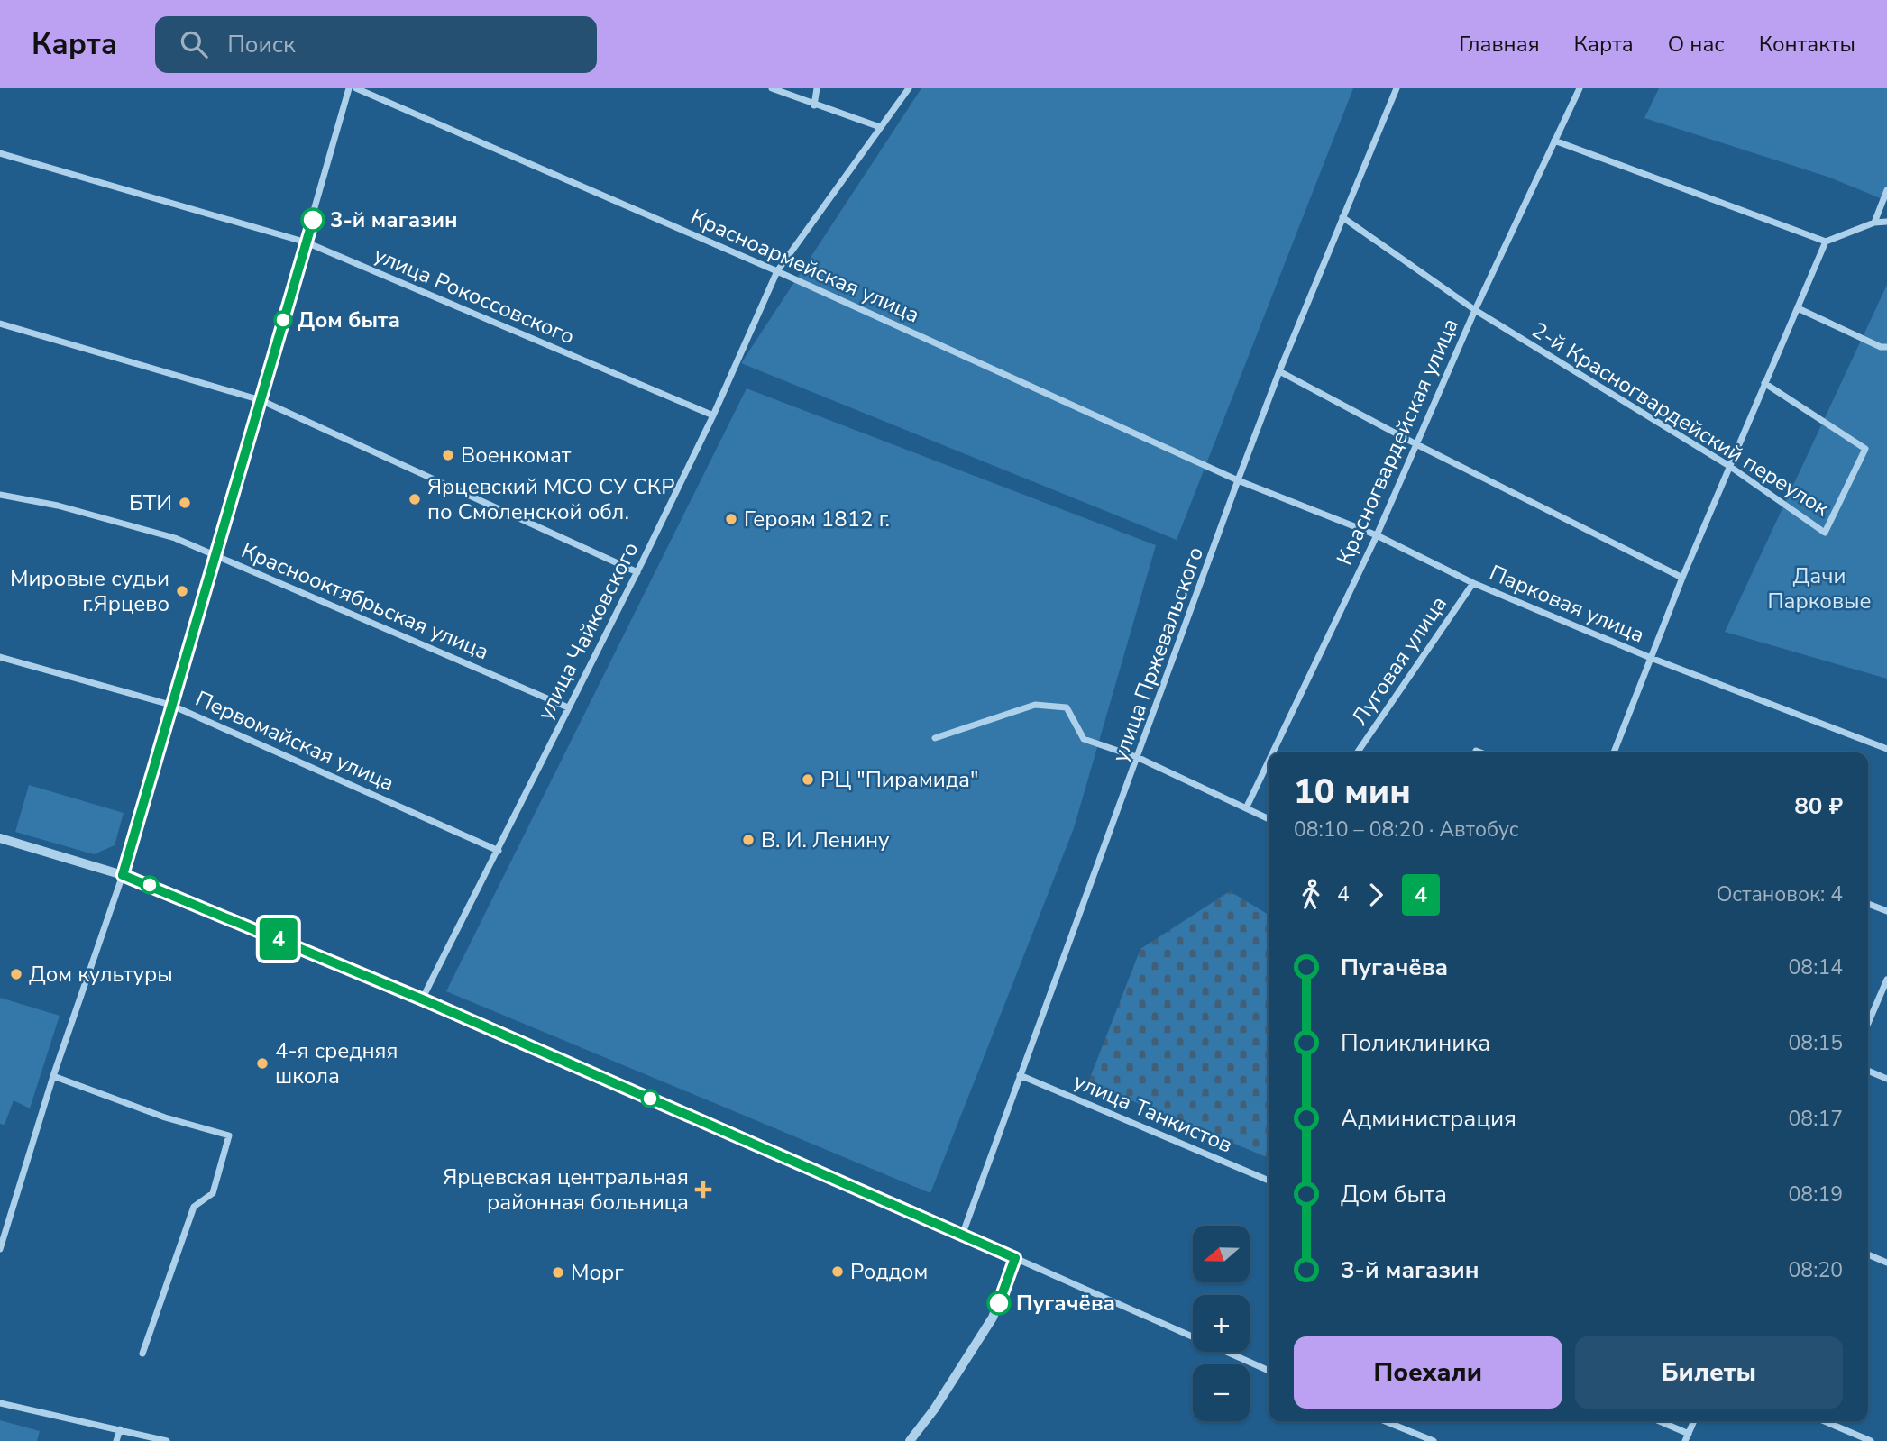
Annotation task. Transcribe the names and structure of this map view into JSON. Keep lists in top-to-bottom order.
{
  "streets": {
    "street": [
      "Красноармейская улица",
      "улица Рокоссовского",
      "2-й Красногвардейский переулок",
      "Красногвардейская улица",
      "Краснооктябрьская улица",
      "Парковая улица",
      "улица Чайковского",
      "улица Пржевальского",
      "Луговая улица",
      "Первомайская улица",
      "улица Танкистов"
    ]
  },
  "crossings": [
    ["Красноармейская улица", "Парковая улица"],
    ["Красноармейская улица", "улица Чайковского"],
    ["Красноармейская улица", "улица Пржевальского"],
    ["улица Рокоссовского", "улица Чайковского"],
    ["2-й Красногвардейский переулок", "Красногвардейская улица"],
    ["2-й Красногвардейский переулок", "улица Пржевальского"],
    ["Красногвардейская улица", "Парковая улица"],
    ["Краснооктябрьская улица", "улица Чайковского"],
    ["Парковая улица", "улица Пржевальского"],
    ["Парковая улица", "Луговая улица"],
    ["улица Чайковского", "Первомайская улица"],
    ["улица Пржевальского", "улица Танкистов"]
  ],
  "parks": ["Дачи Парковые"],
  "places": {
    "other": [
      "3-й магазин",
      "Дом быта",
      "Военкомат",
      "Ярцевский МСО СУ СКР по Смоленской обл.",
      "БТИ",
      "Героям 1812 г.",
      "Мировые судьи г.Ярцево",
      "РЦ \"Пирамида\"",
      "В. И. Ленину",
      "Дом культуры",
      "4-я средняя школа",
      "Роддом",
      "Морг",
      "Пугачёва"
    ],
    "health": ["Ярцевская центральная районная больница"]
  },
  "lines": ["bus line 4"],
  "north": "left",
  "page": {
    "header": "Карта",
    "search": "Поиск",
    "nav": [
      "Главная",
      "Карта",
      "О нас",
      "Контакты"
    ],
    "on_map": "4",
    "heading": ["10 мин", "08:10 – 08:20 · Автобус", "80 ₽"],
    "legs": ["4", "4", "Остановок: 4"],
    "list": [
      {
        "name": "Пугачёва",
        "value": "08:14"
      },
      {
        "name": "Поликлиника",
        "value": "08:15"
      },
      {
        "name": "Администрация",
        "value": "08:17"
      },
      {
        "name": "Дом быта",
        "value": "08:19"
      },
      {
        "name": "3-й магазин",
        "value": "08:20"
      }
    ],
    "map_buttons": ["+", "−"],
    "buttons": ["Поехали", "Билеты"]
  }
}
